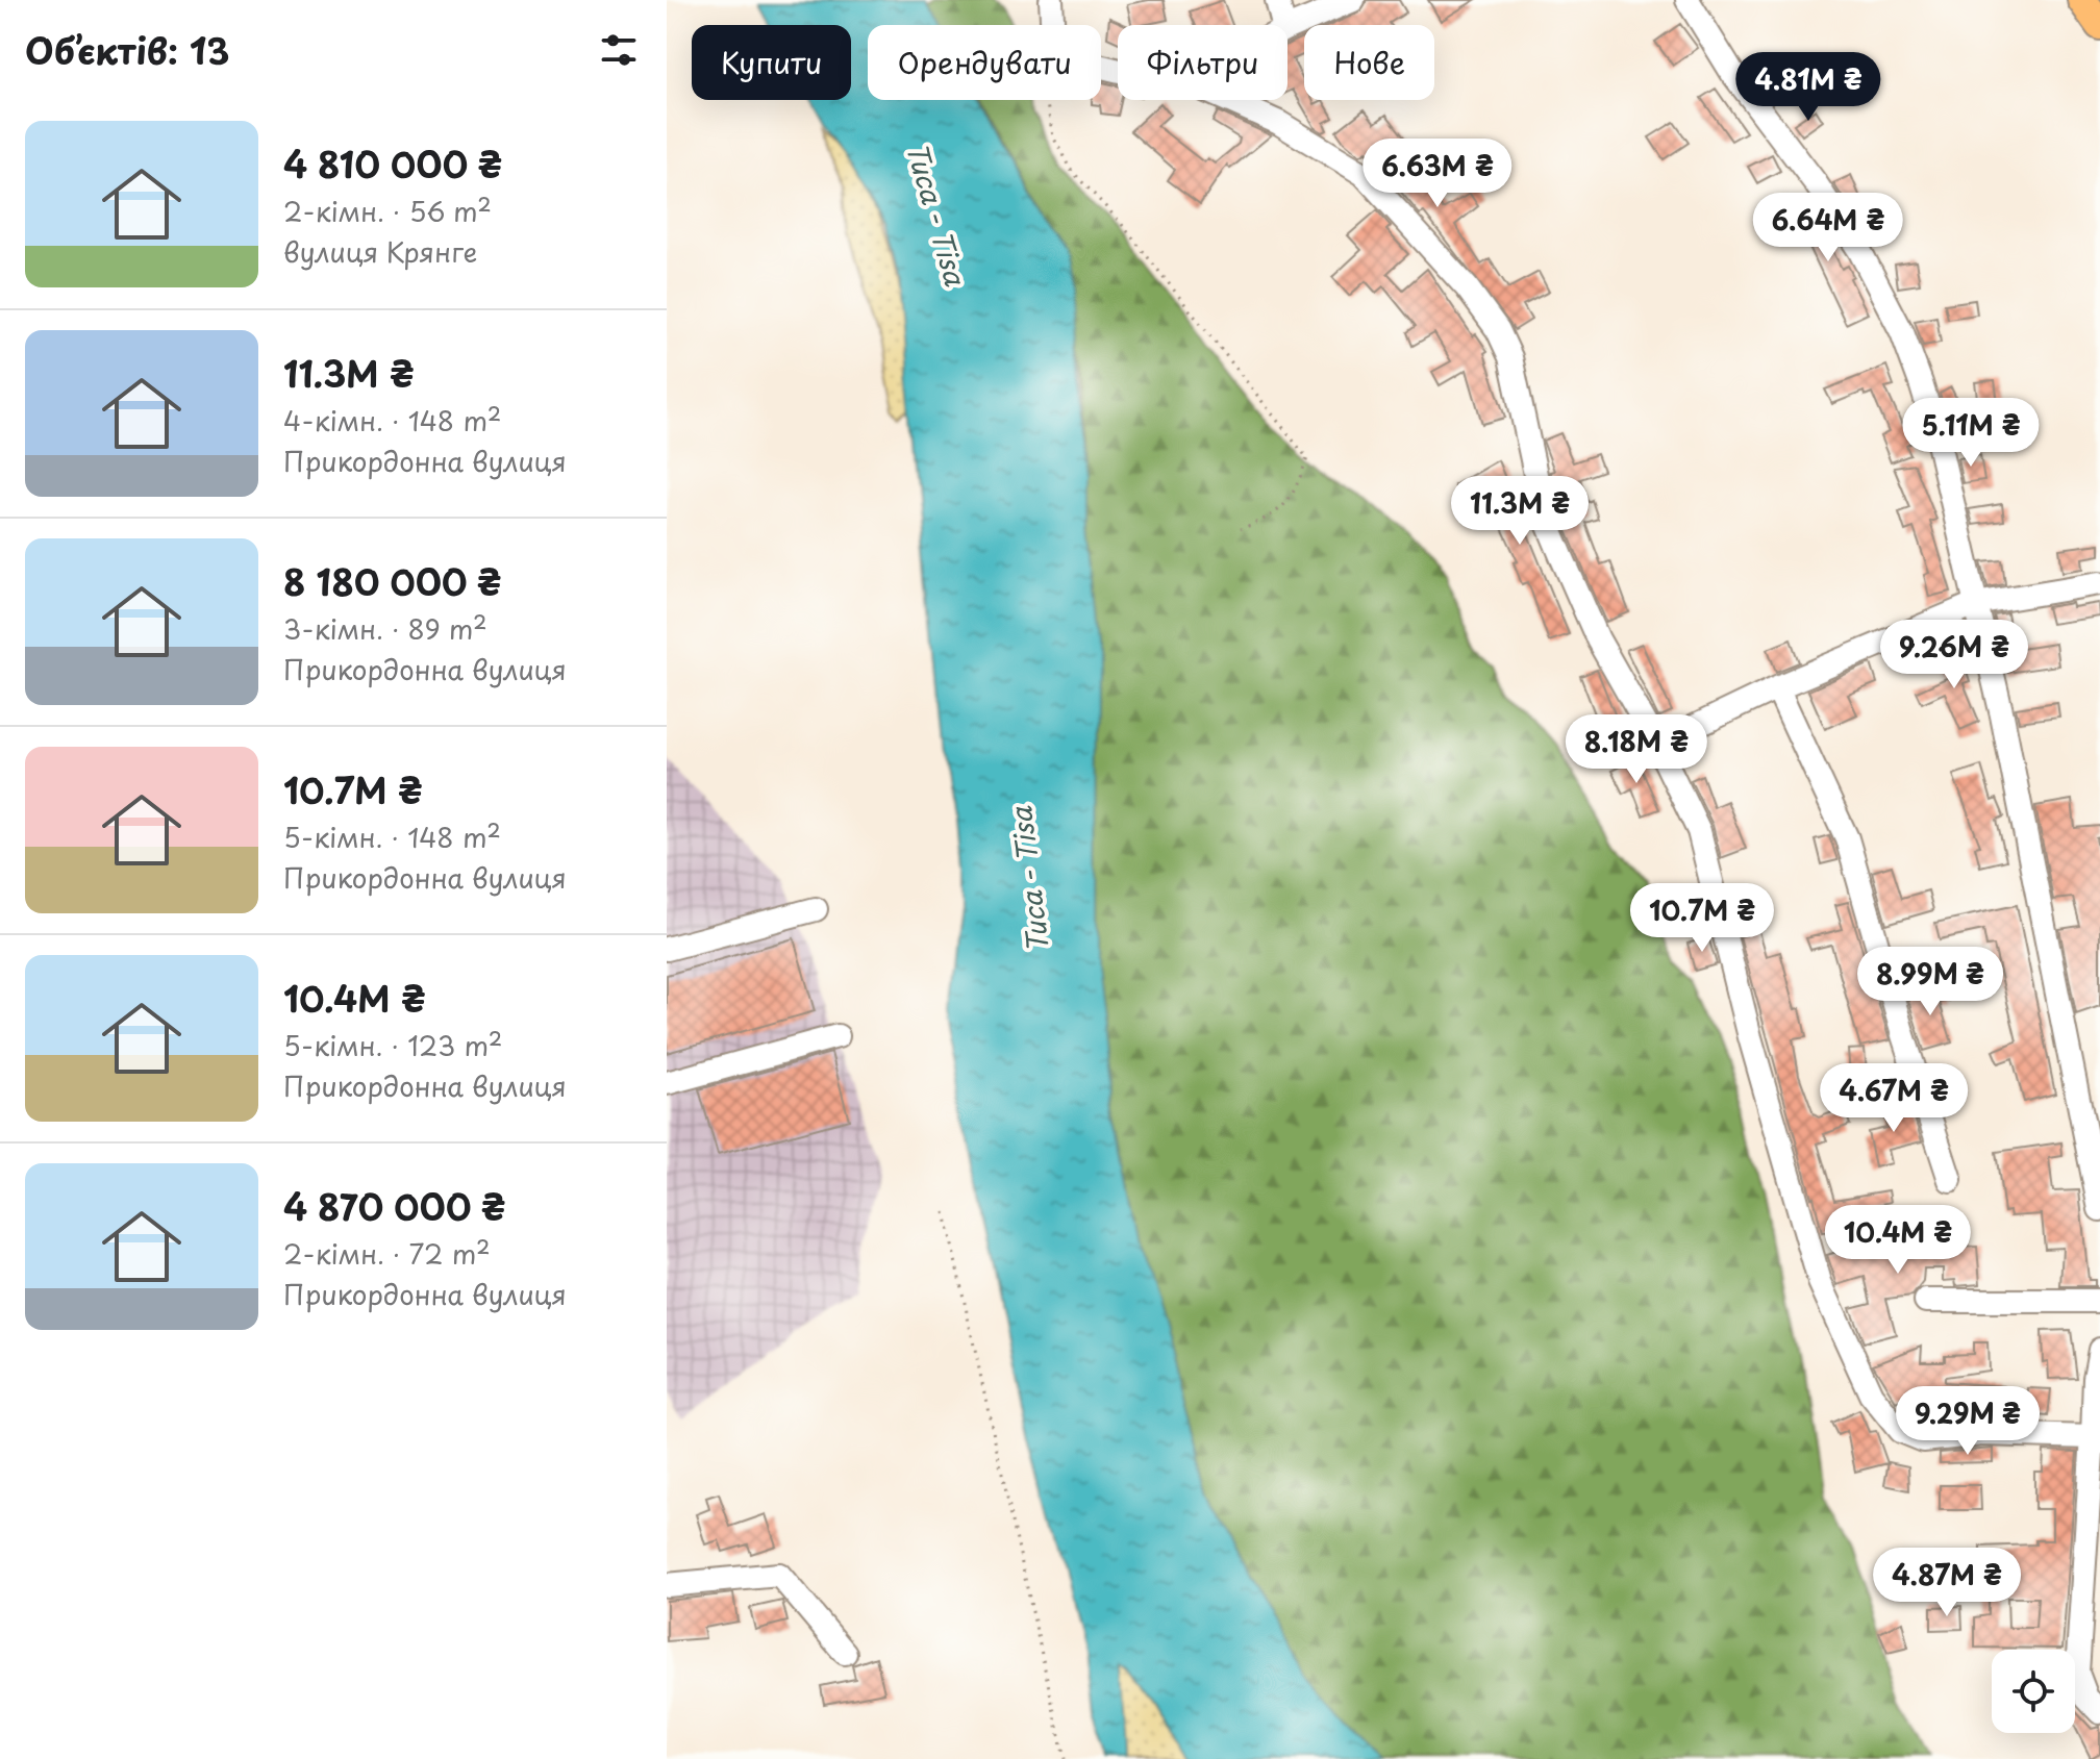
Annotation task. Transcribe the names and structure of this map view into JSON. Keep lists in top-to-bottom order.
{
  "water": ["Тиса - Tisa"],
  "page": {
    "heading": "Об’єктів: 13",
    "chip": [
      "Купити",
      "Орендувати",
      "Фільтри",
      "Нове"
    ],
    "price": [
      "4.81M ₴",
      "6.63M ₴",
      "6.64M ₴",
      "5.11M ₴",
      "11.3M ₴",
      "9.26M ₴",
      "8.18M ₴",
      "10.7M ₴",
      "8.99M ₴",
      "4.67M ₴",
      "10.4M ₴",
      "9.29M ₴",
      "4.87M ₴"
    ],
    "list": [
      {
        "name": "4 810 000 ₴",
        "note": "2-кімн. · 56 m² · вулиця Крянге"
      },
      {
        "name": "11.3M ₴",
        "note": "4-кімн. · 148 m² · Прикордонна вулиця"
      },
      {
        "name": "8 180 000 ₴",
        "note": "3-кімн. · 89 m² · Прикордонна вулиця"
      },
      {
        "name": "10.7M ₴",
        "note": "5-кімн. · 148 m² · Прикордонна вулиця"
      },
      {
        "name": "10.4M ₴",
        "note": "5-кімн. · 123 m² · Прикордонна вулиця"
      },
      {
        "name": "4 870 000 ₴",
        "note": "2-кімн. · 72 m² · Прикордонна вулиця"
      }
    ]
  }
}
